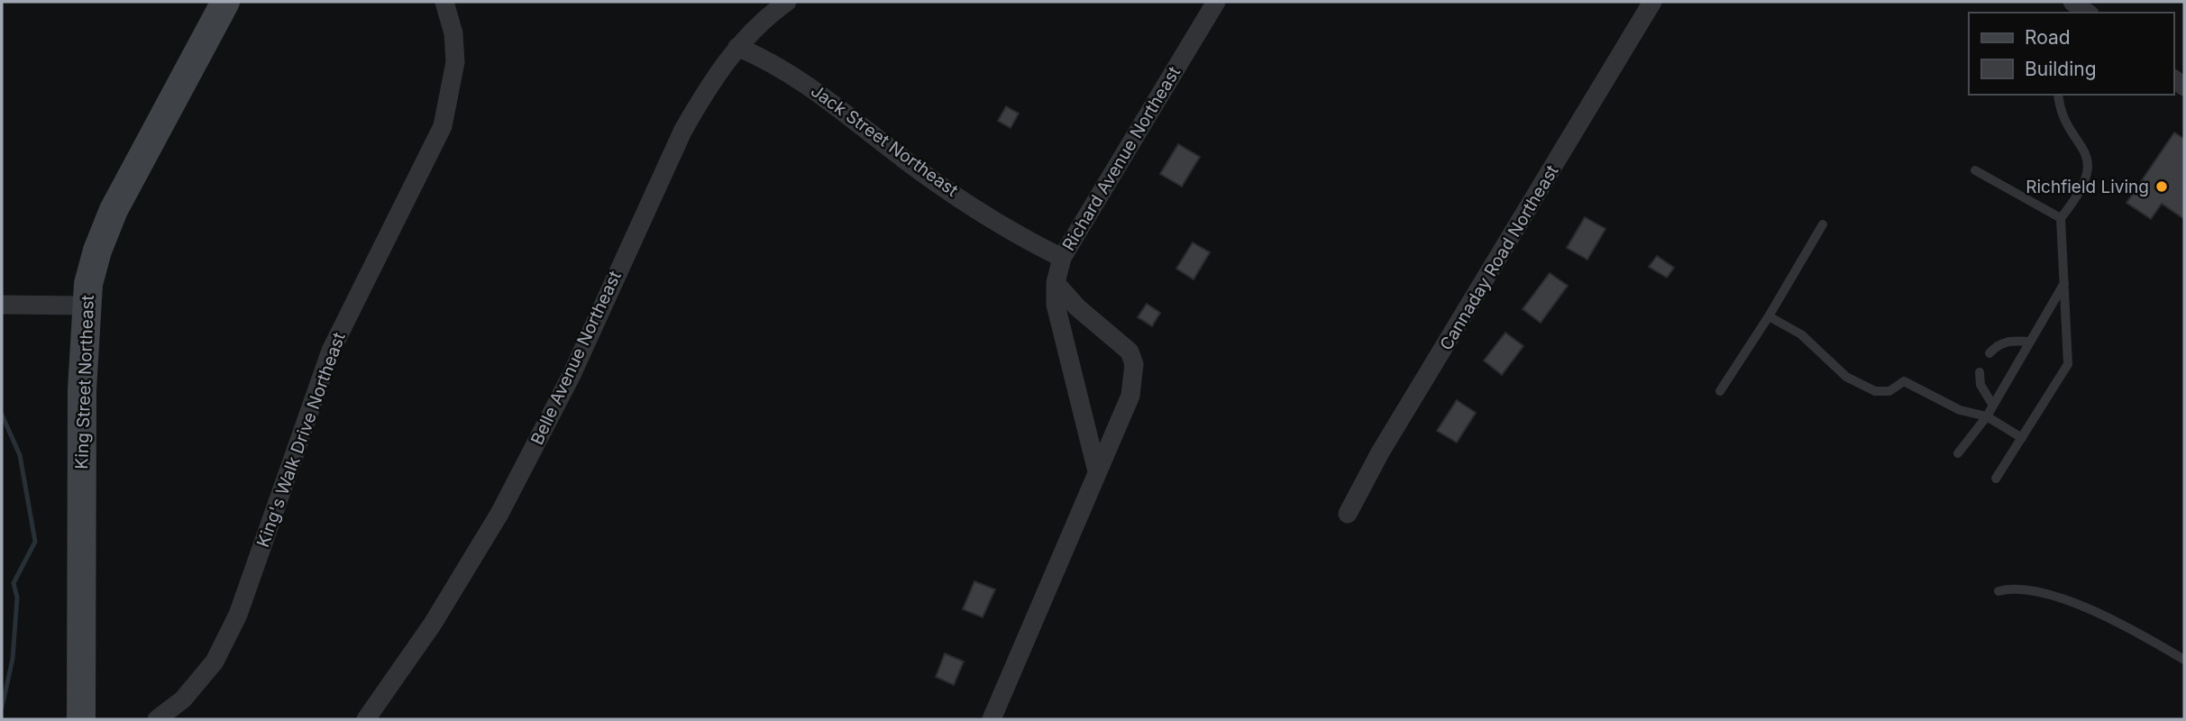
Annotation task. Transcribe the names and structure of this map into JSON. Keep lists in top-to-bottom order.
{
  "streets": {
    "street": [
      "Jack Street Northeast",
      "Richard Avenue Northeast",
      "Cannaday Road Northeast",
      "Belle Avenue Northeast",
      "King Street Northeast",
      "King's Walk Drive Northeast"
    ]
  },
  "crossings": [
    ["Jack Street Northeast", "Richard Avenue Northeast"],
    ["Jack Street Northeast", "Belle Avenue Northeast"]
  ],
  "places": ["Richfield Living"],
  "legend": ["Road", "Building"]
}
